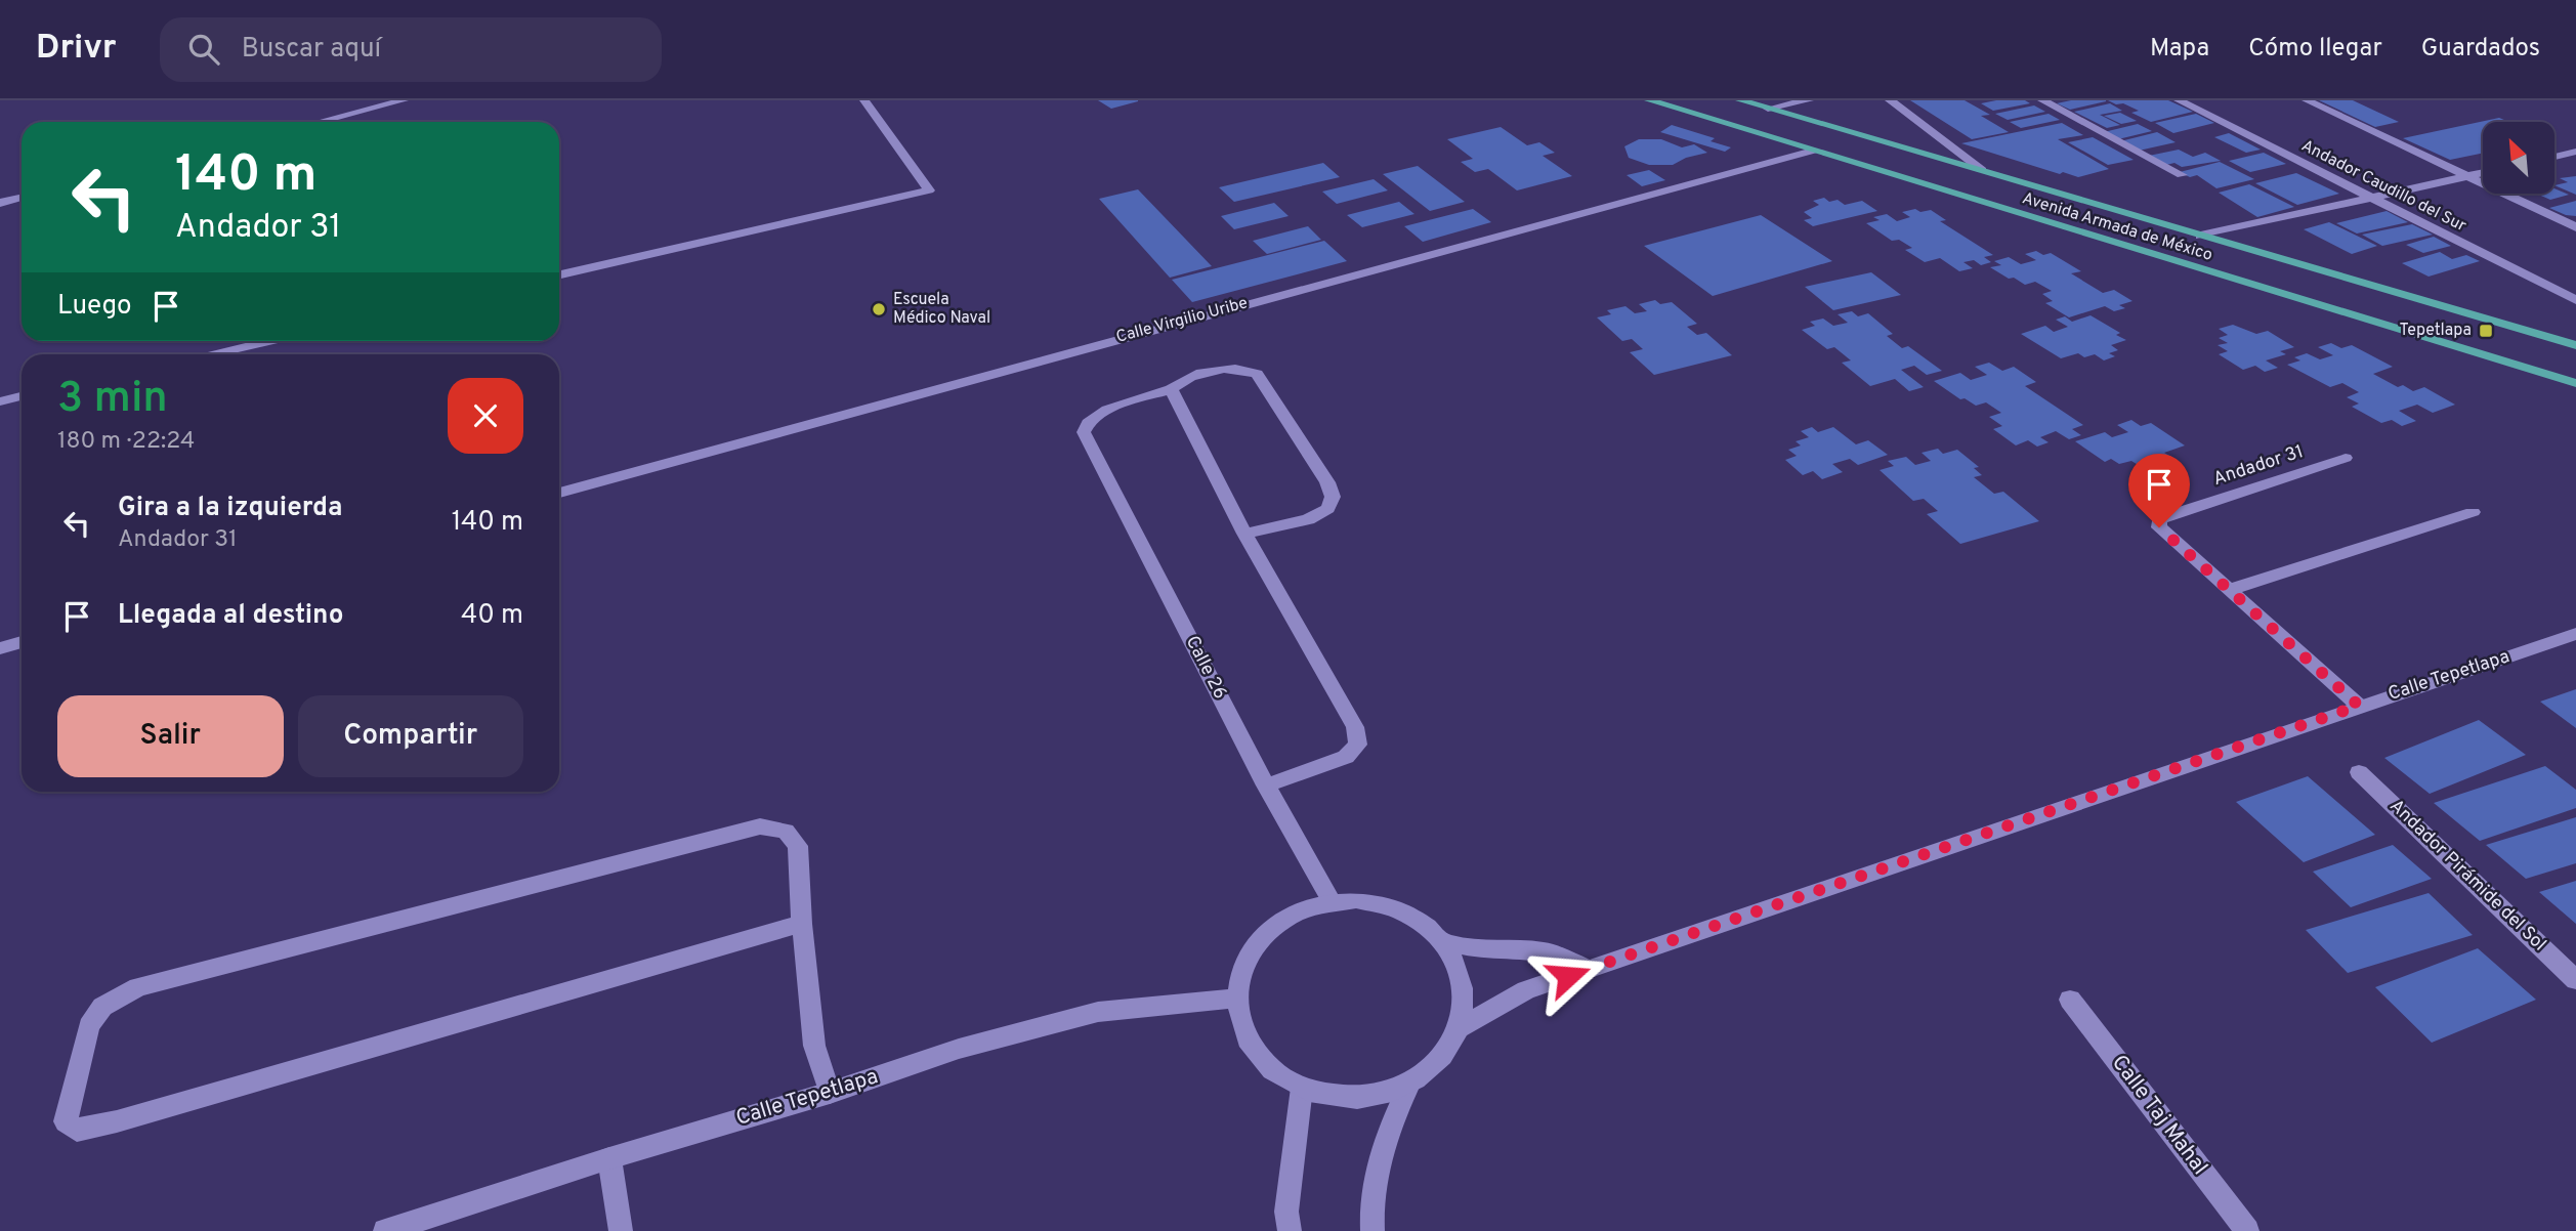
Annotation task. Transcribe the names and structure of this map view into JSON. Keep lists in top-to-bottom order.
{
  "streets": {
    "main road": ["Avenida Armada de México"],
    "street": [
      "Andador Caudillo del Sur",
      "Calle Virgilio Uribe",
      "Andador 31",
      "Calle 26",
      "Calle Tepetlapa",
      "Andador Pirámide del Sol",
      "Calle Taj Mahal"
    ]
  },
  "crossings": [
    ["Avenida Armada de México", "Calle Virgilio Uribe"],
    ["Andador 31", "Calle Tepetlapa"],
    ["Calle 26", "Calle Tepetlapa"]
  ],
  "places": {
    "other": ["Escuela Médico Naval"],
    "transit": ["Tepetlapa"]
  },
  "north": "top left",
  "page": {
    "header": "Drivr",
    "search": "Buscar aquí",
    "nav": ["Mapa", "Cómo llegar", "Guardados"],
    "turn": ["140 m", "Andador 31"],
    "then": "Luego",
    "heading": ["3 min", "180 m · 22:24"],
    "list": [
      {
        "name": "Gira a la izquierda",
        "note": "Andador 31",
        "value": "140 m"
      },
      {
        "name": "Llegada al destino",
        "value": "40 m"
      }
    ],
    "buttons": ["Salir", "Compartir"]
  }
}
